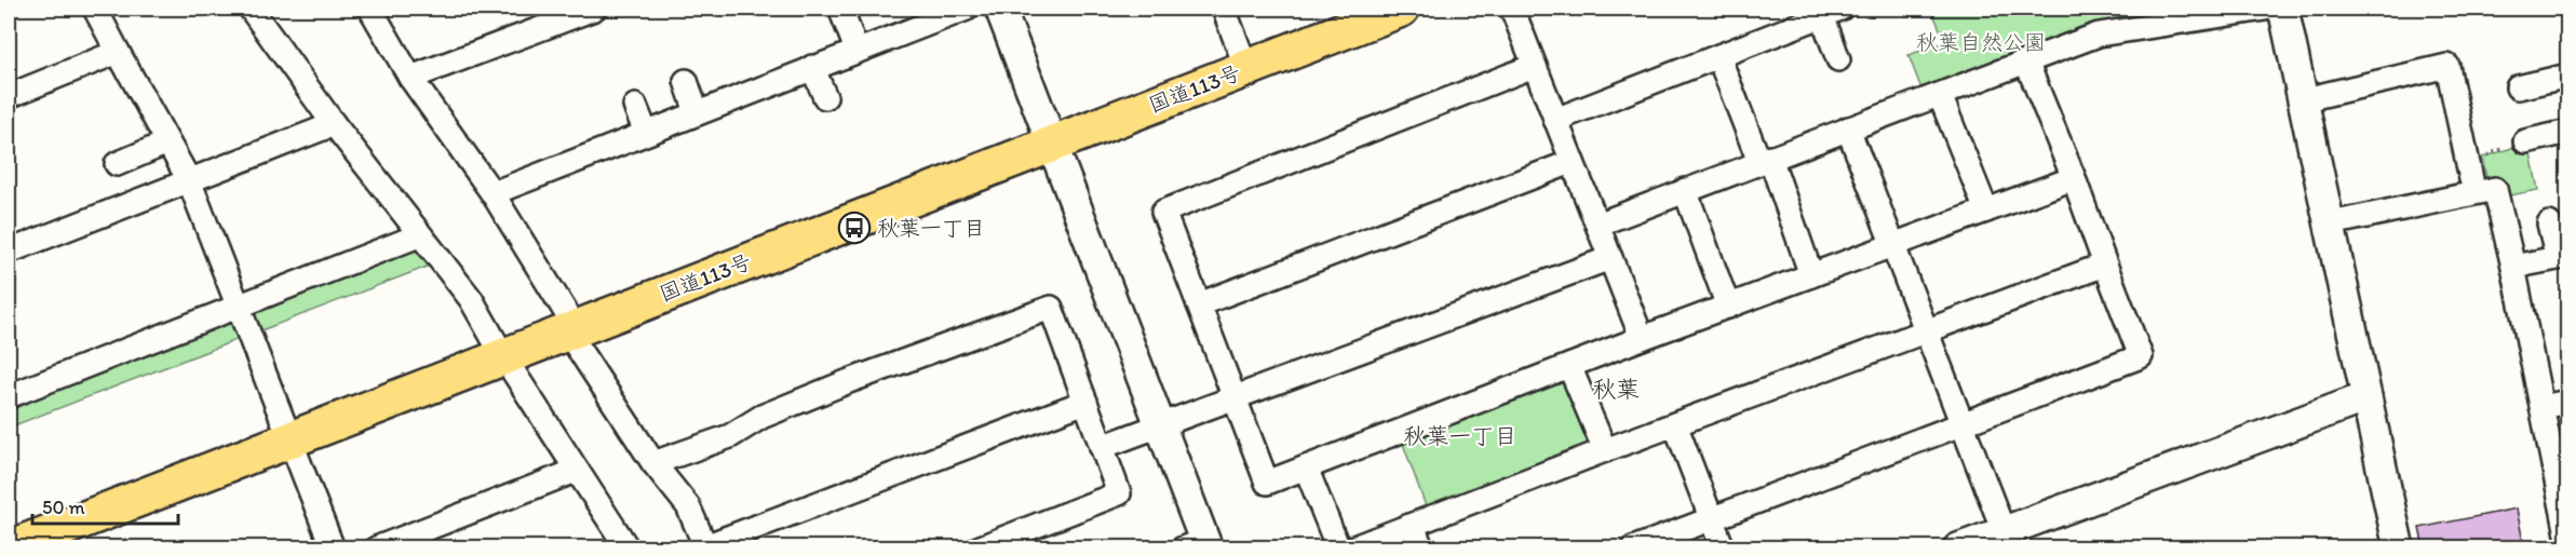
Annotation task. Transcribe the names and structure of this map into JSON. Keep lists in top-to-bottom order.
{
  "streets": {
    "highway": ["国道113号"]
  },
  "districts": ["秋葉", "秋葉一丁目"],
  "parks": ["秋葉自然公園"],
  "places": {
    "bus stop": ["秋葉一丁目"]
  },
  "scale_bar": "50 m"
}
